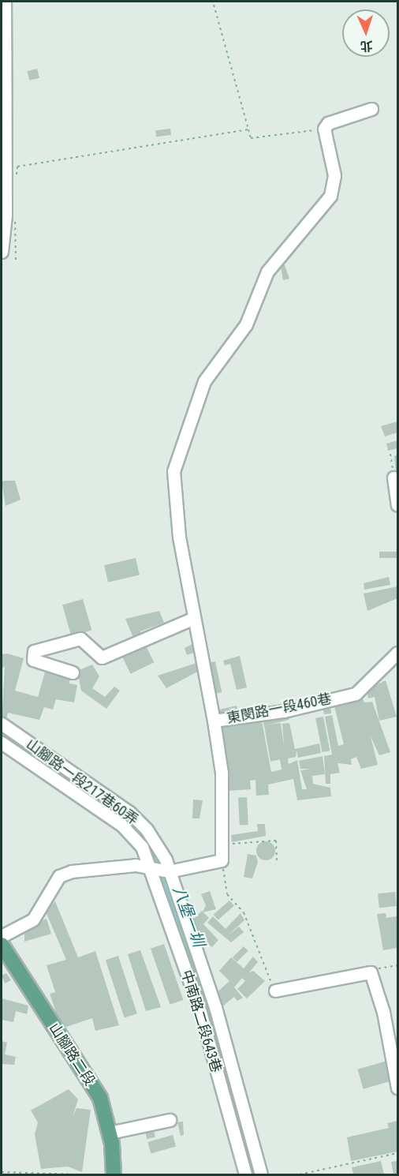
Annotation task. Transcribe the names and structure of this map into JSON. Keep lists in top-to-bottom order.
{
  "streets": {
    "main road": ["山腳路二段"],
    "street": ["東閔路一段460巷", "山腳路一段217巷60弄", "中南路二段643巷"]
  },
  "water": ["八堡一圳"],
  "north": "bottom"
}
